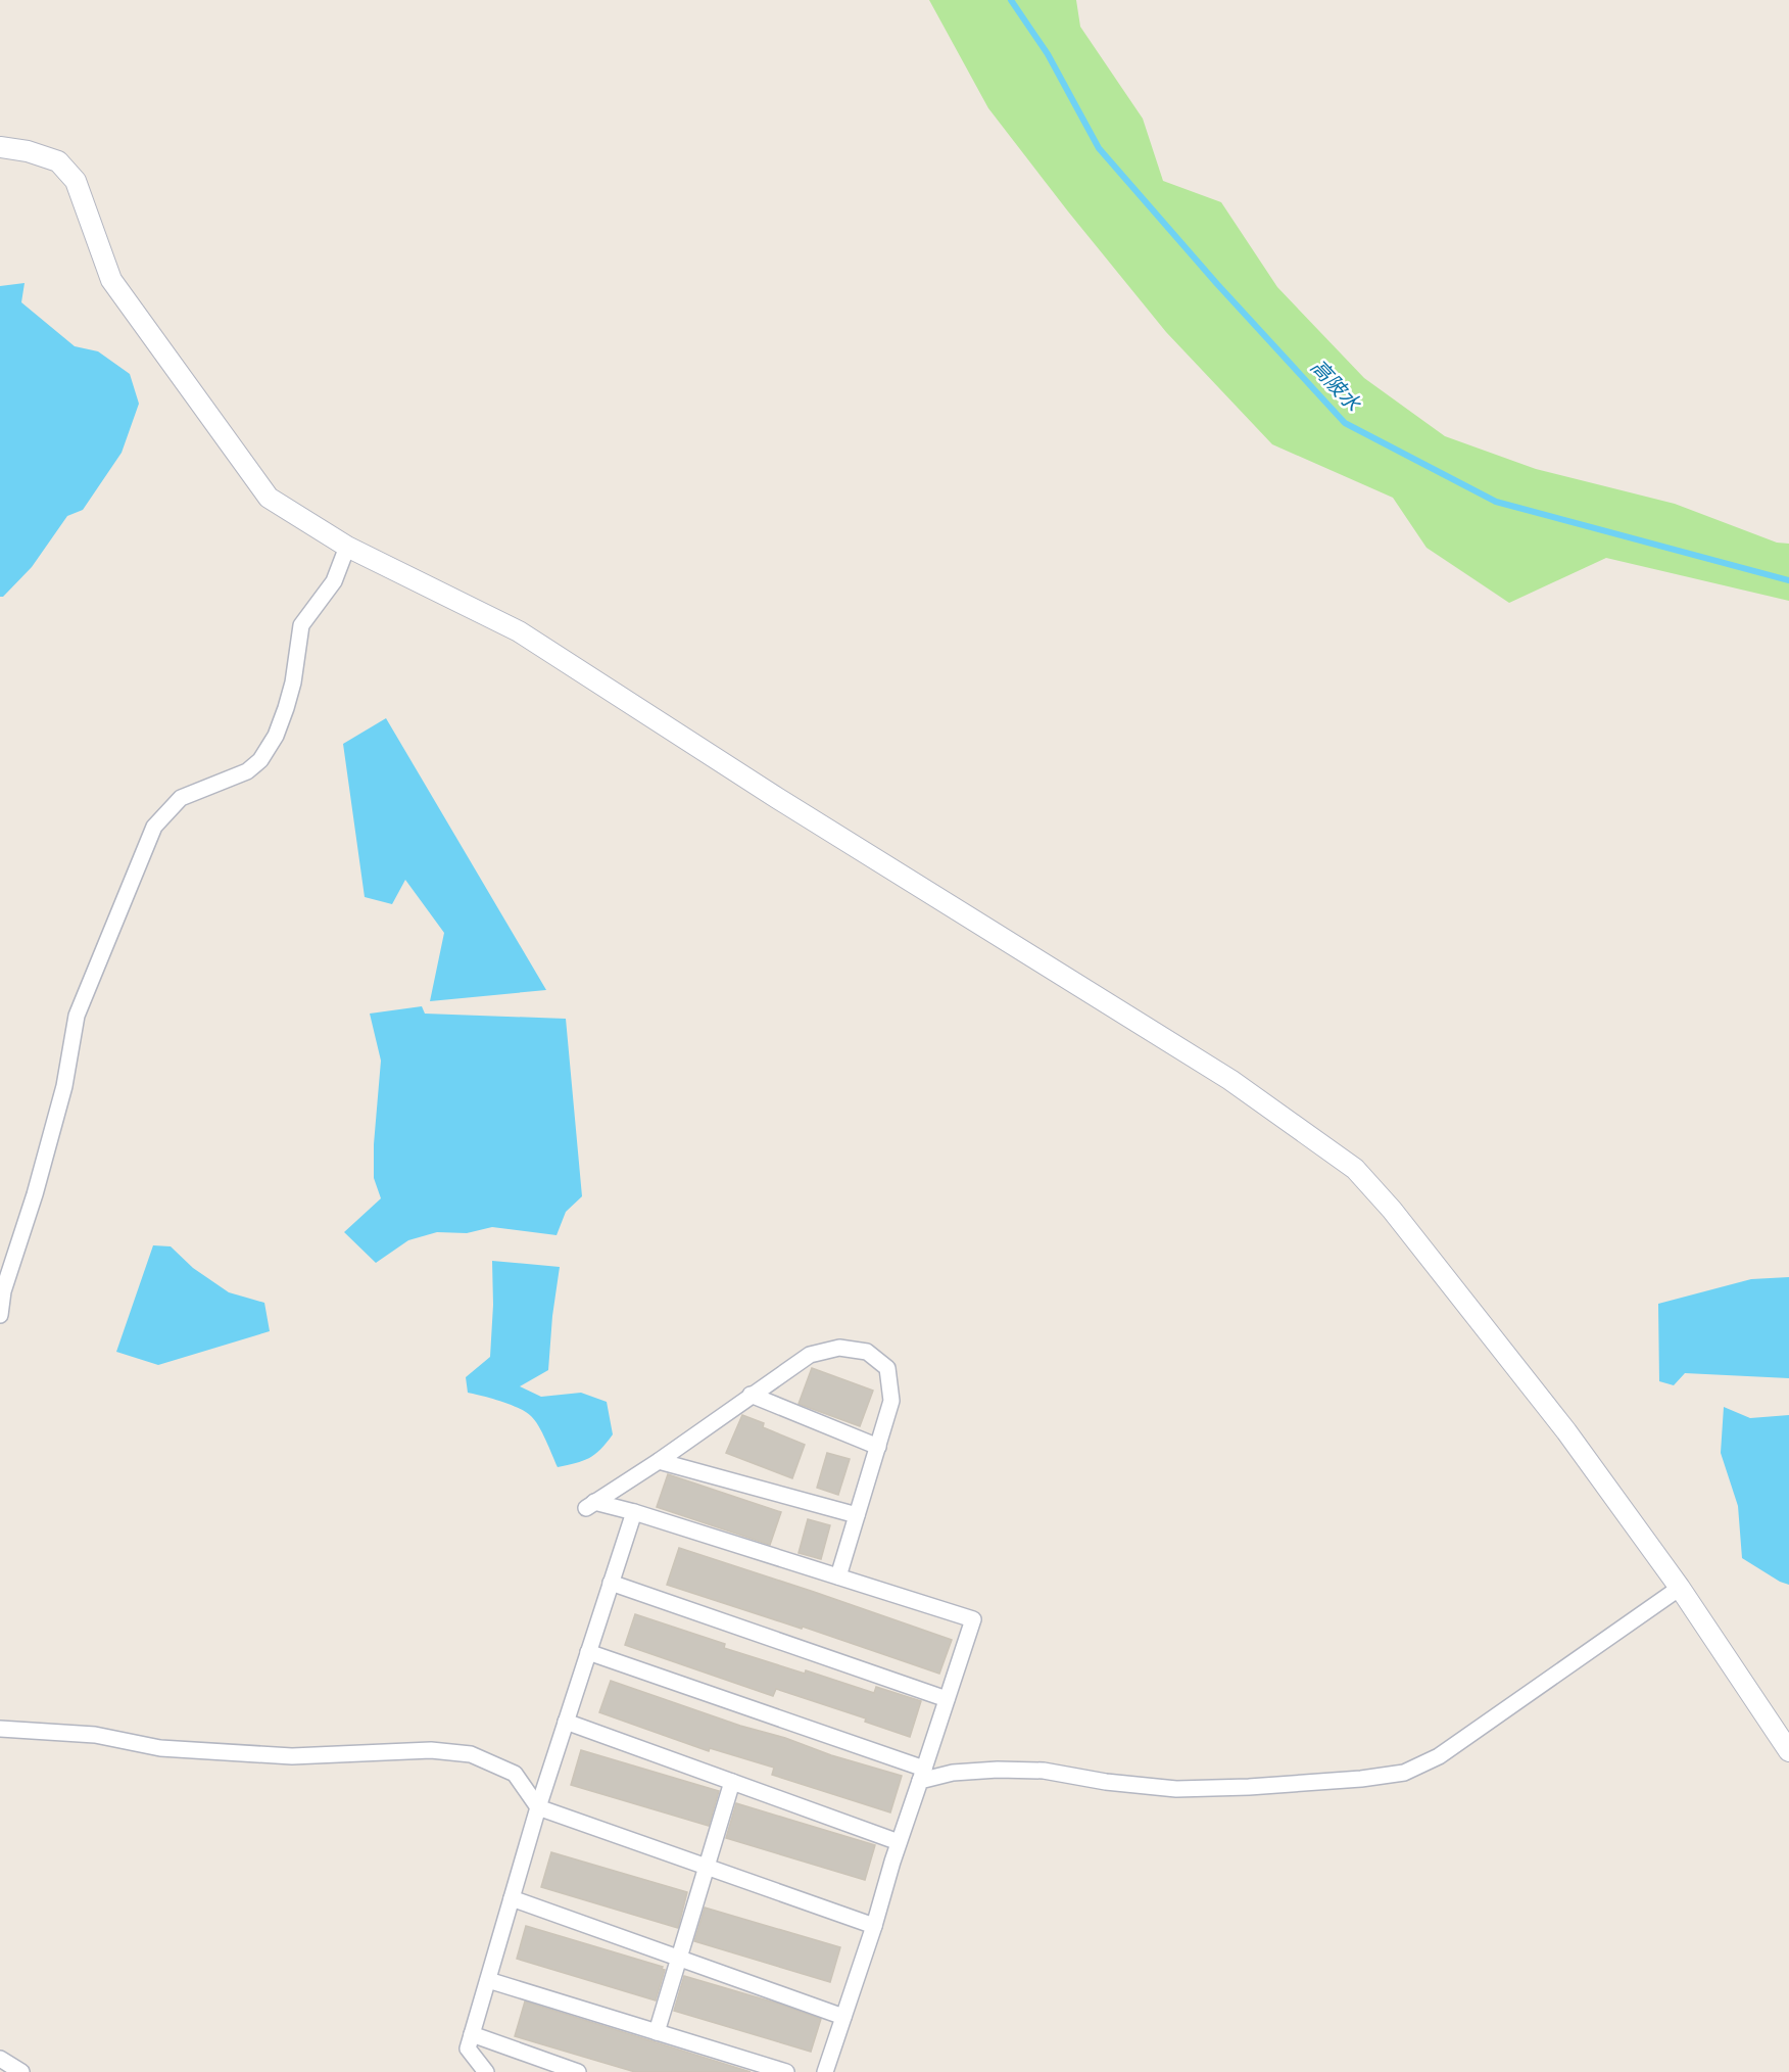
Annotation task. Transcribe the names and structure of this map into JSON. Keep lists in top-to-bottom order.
{
  "water": ["高陂水"]
}
